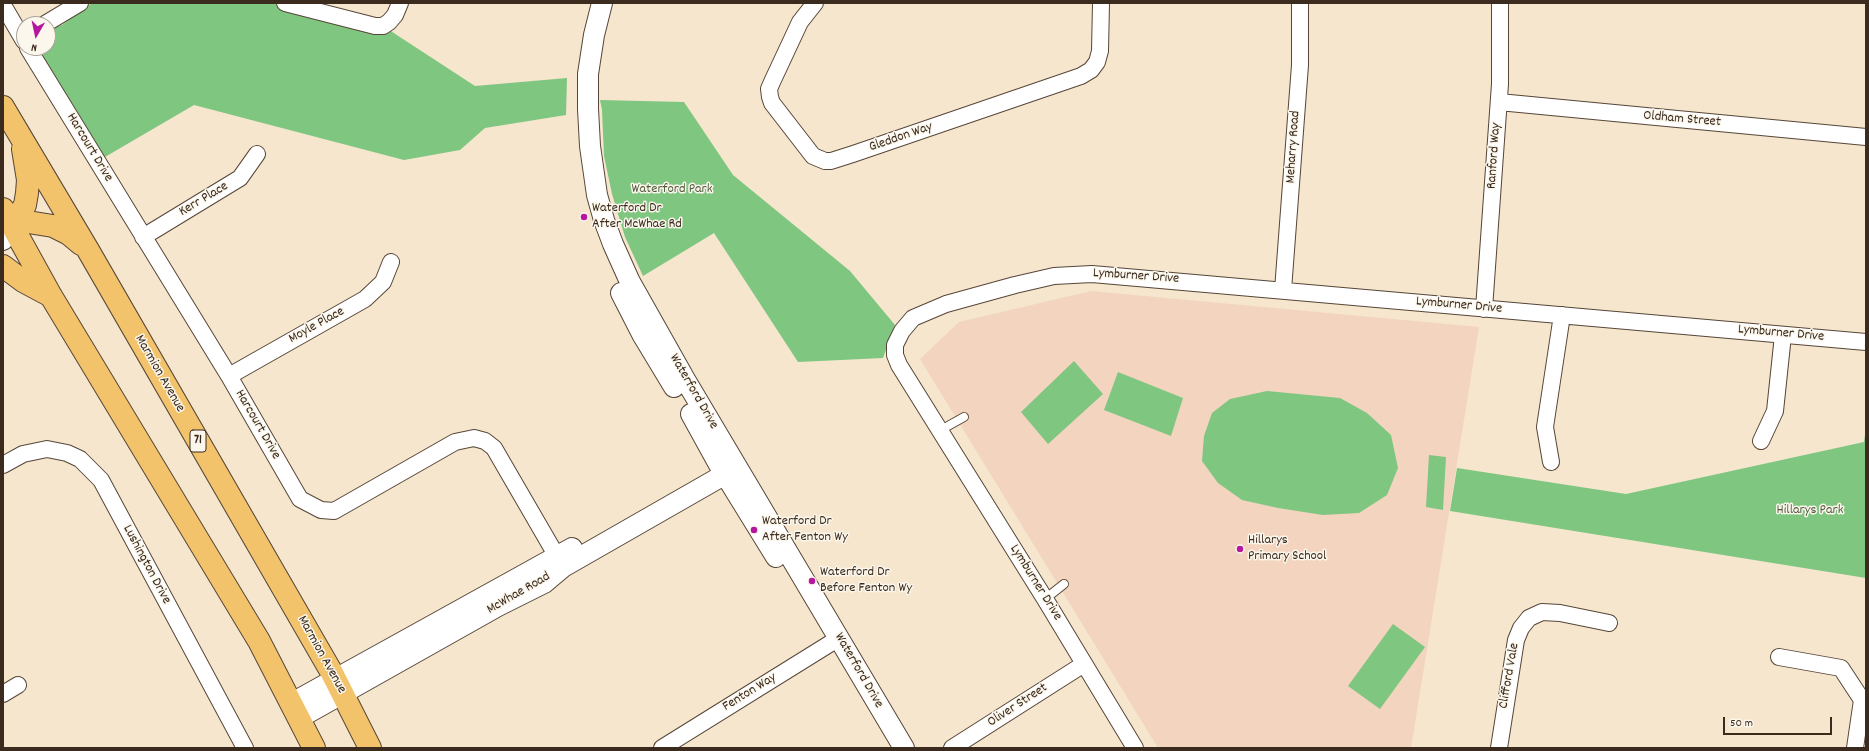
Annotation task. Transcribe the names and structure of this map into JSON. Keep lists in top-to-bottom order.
{
  "streets": {
    "highway": ["Marmion Avenue", "71"],
    "street": [
      "Oldham Street",
      "Gleddon Way",
      "Meharry Road",
      "Harcourt Drive",
      "Ranford Way",
      "Kerr Place",
      "Lymburner Drive",
      "Moyle Place",
      "Waterford Drive",
      "Lushington Drive",
      "McWhae Road",
      "Clifford Vale",
      "Fenton Way",
      "Oliver Street"
    ]
  },
  "crossings": [
    ["Oldham Street", "Ranford Way"],
    ["Meharry Road", "Lymburner Drive"],
    ["Harcourt Drive", "Kerr Place"],
    ["Harcourt Drive", "Moyle Place"],
    ["Harcourt Drive", "McWhae Road"],
    ["Ranford Way", "Lymburner Drive"],
    ["Lymburner Drive", "Oliver Street"],
    ["Marmion Avenue", "McWhae Road"],
    ["Waterford Drive", "McWhae Road"],
    ["Waterford Drive", "Fenton Way"]
  ],
  "parks": ["Waterford Park", "Hillarys Park"],
  "places": [
    "Waterford Dr After McWhae Rd",
    "Waterford Dr After Fenton Wy",
    "Hillarys Primary School",
    "Waterford Dr Before Fenton Wy"
  ],
  "scale_bar": "50 m",
  "north": "bottom"
}
